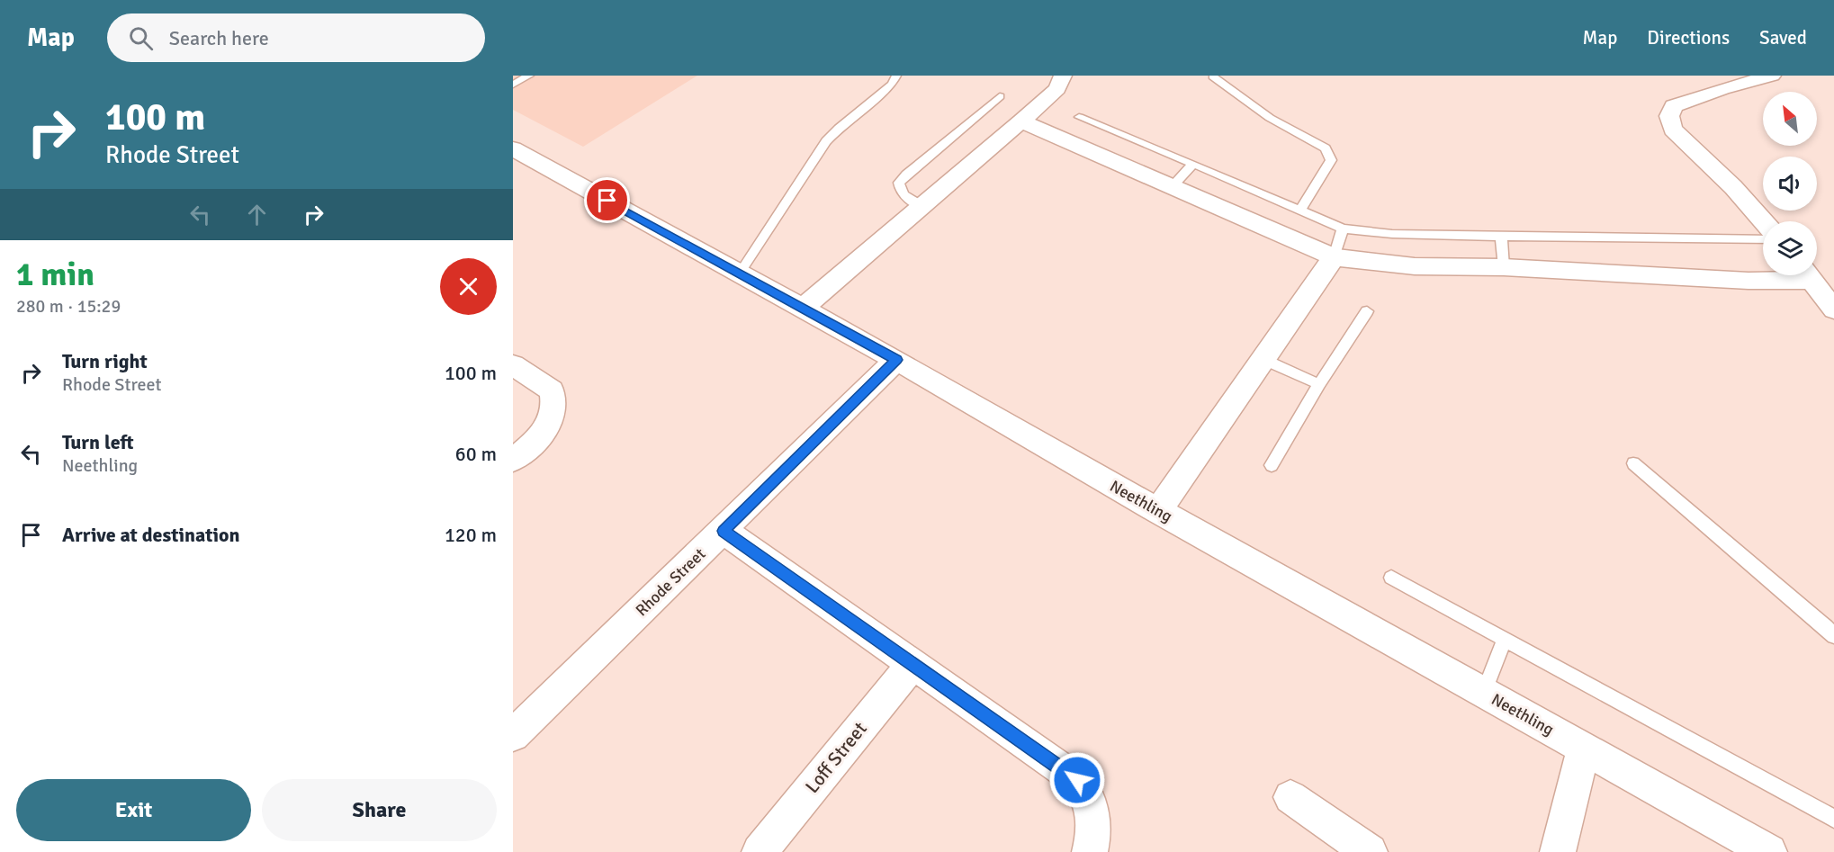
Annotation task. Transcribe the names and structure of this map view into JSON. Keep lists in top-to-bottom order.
{
  "streets": {
    "street": ["Neethling", "Rhode Street", "Loff Street"]
  },
  "crossings": [
    ["Neethling", "Rhode Street"]
  ],
  "north": "top left",
  "page": {
    "header": "Map",
    "search": "Search here",
    "nav": ["Map", "Directions", "Saved"],
    "turn": ["100 m", "Rhode Street"],
    "heading": ["1 min", "280 m · 15:29"],
    "list": [
      {
        "name": "Turn right",
        "note": "Rhode Street",
        "value": "100 m"
      },
      {
        "name": "Turn left",
        "note": "Neethling",
        "value": "60 m"
      },
      {
        "name": "Arrive at destination",
        "value": "120 m"
      }
    ],
    "buttons": ["Exit", "Share"]
  }
}
